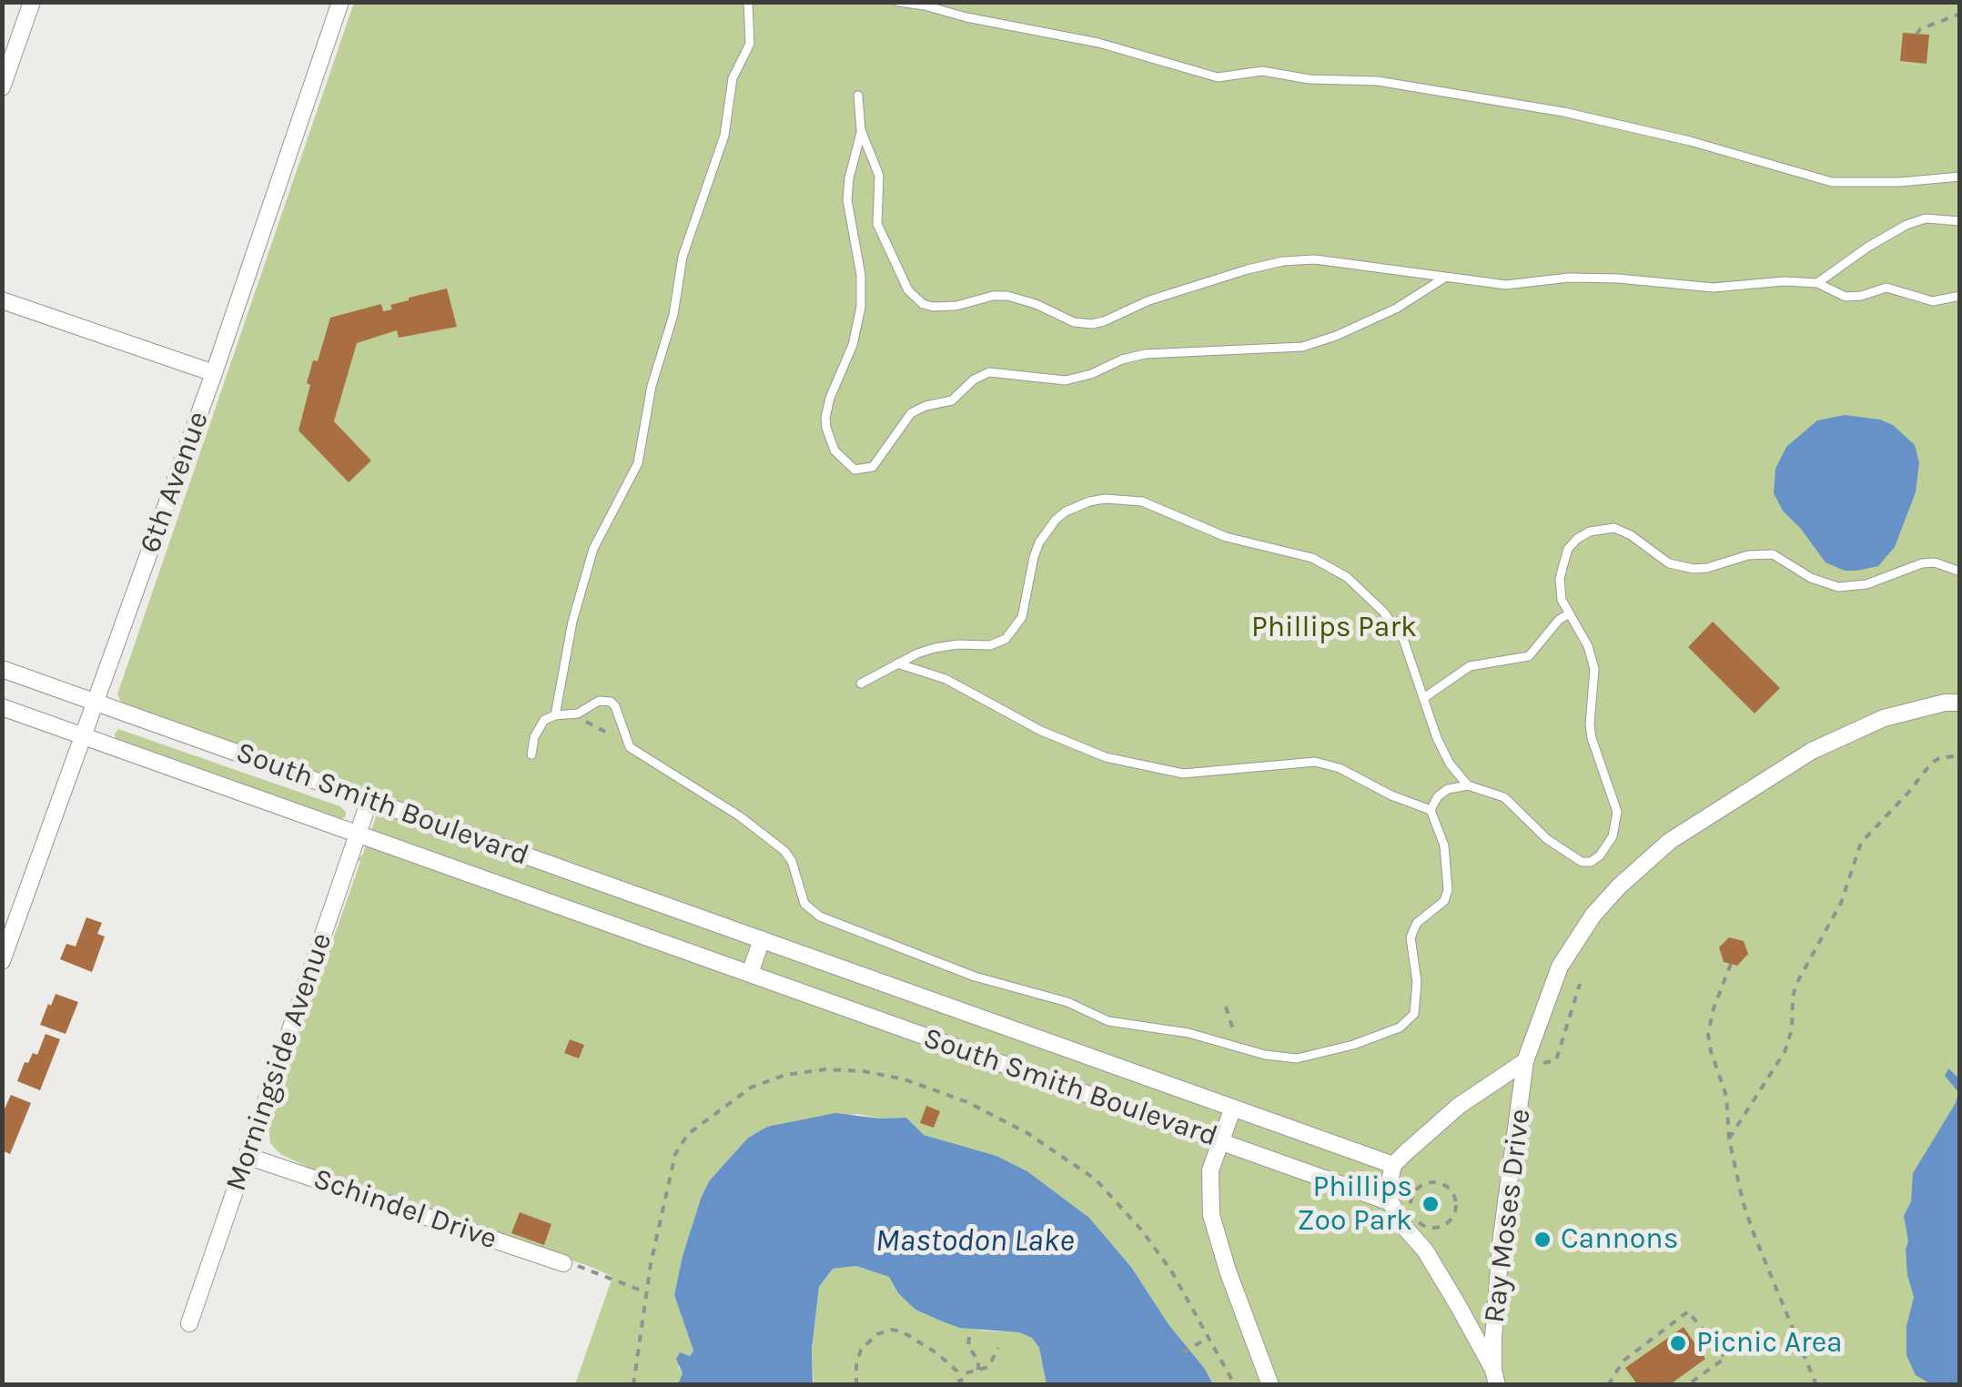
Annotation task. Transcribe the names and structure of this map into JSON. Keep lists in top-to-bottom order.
{
  "streets": {
    "street": [
      "6th Avenue",
      "South Smith Boulevard",
      "Morningside Avenue",
      "Schindel Drive",
      "Ray Moses Drive"
    ]
  },
  "crossings": [
    ["6th Avenue", "South Smith Boulevard"],
    ["South Smith Boulevard", "Morningside Avenue"],
    ["Morningside Avenue", "Schindel Drive"]
  ],
  "water": ["Mastodon Lake"],
  "parks": ["Phillips Park"],
  "places": ["Phillips Zoo Park", "Cannons", "Picnic Area"]
}
